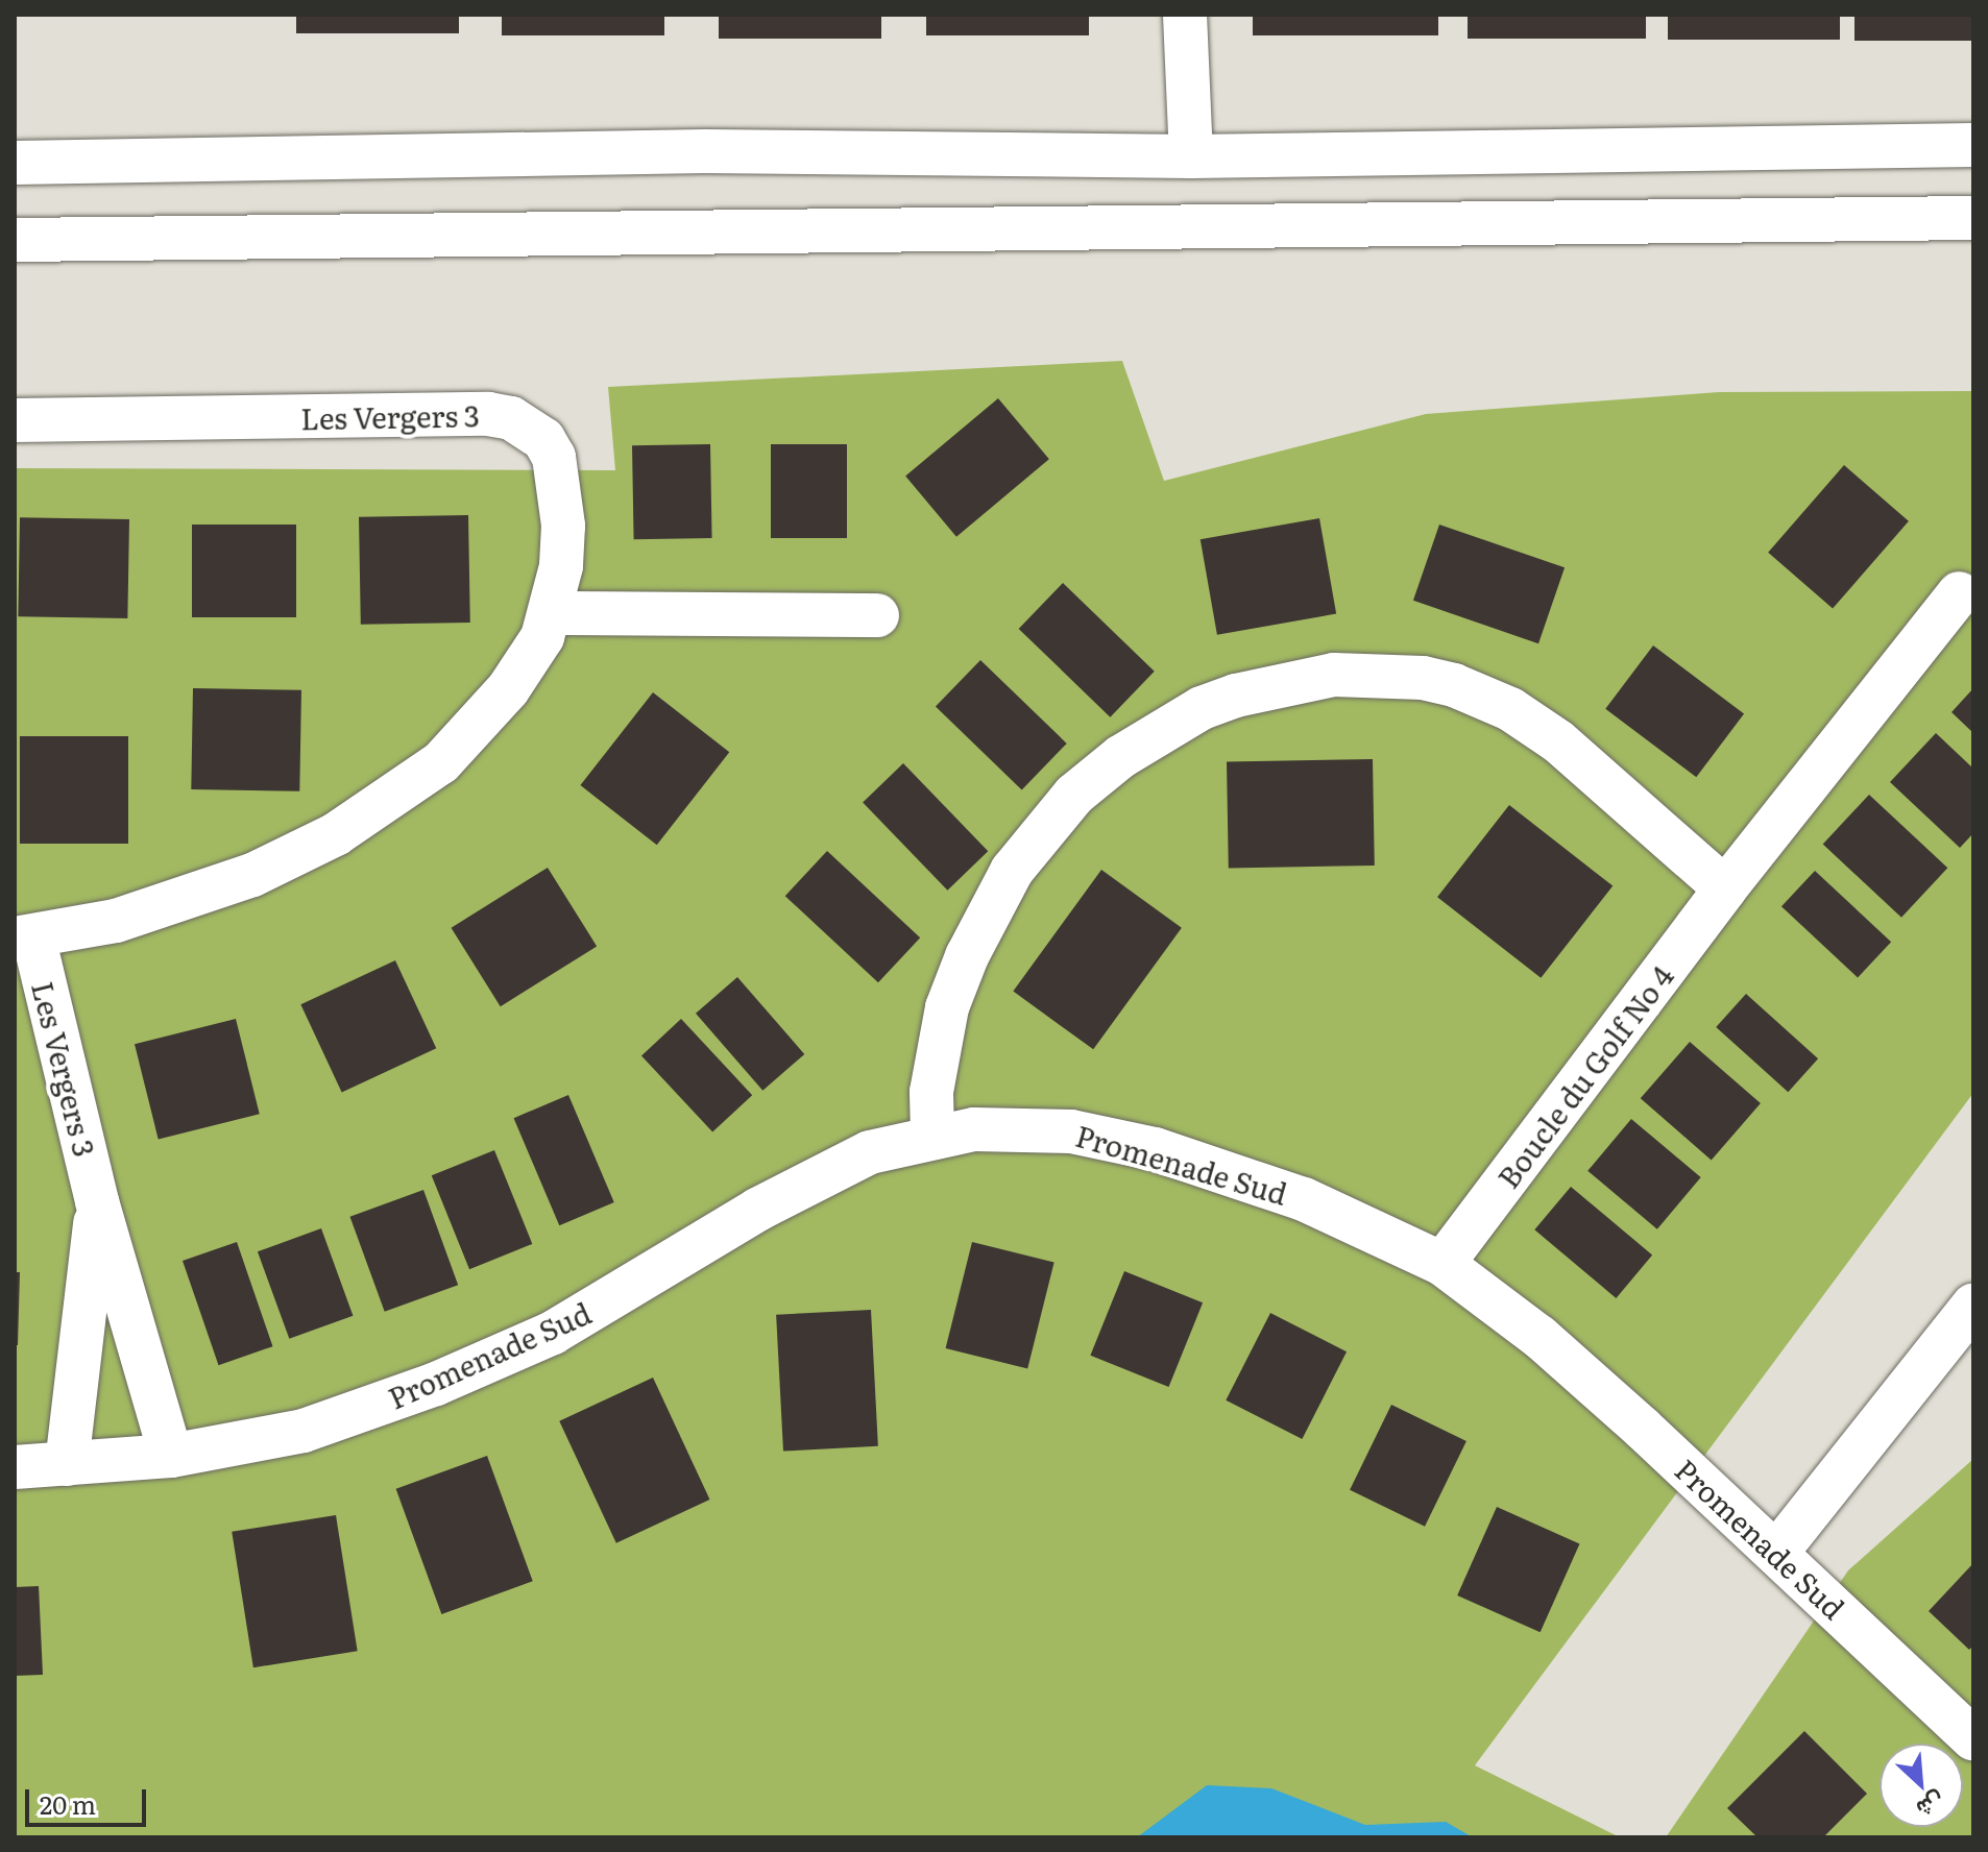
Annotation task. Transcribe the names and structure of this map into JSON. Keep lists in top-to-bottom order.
{
  "streets": {
    "street": ["Les Vergers 3", "Boucle du Golf No 4", "Promenade Sud"]
  },
  "crossings": [
    ["Les Vergers 3", "Promenade Sud"],
    ["Boucle du Golf No 4", "Promenade Sud"]
  ],
  "scale_bar": "20 m",
  "north": "bottom right"
}
